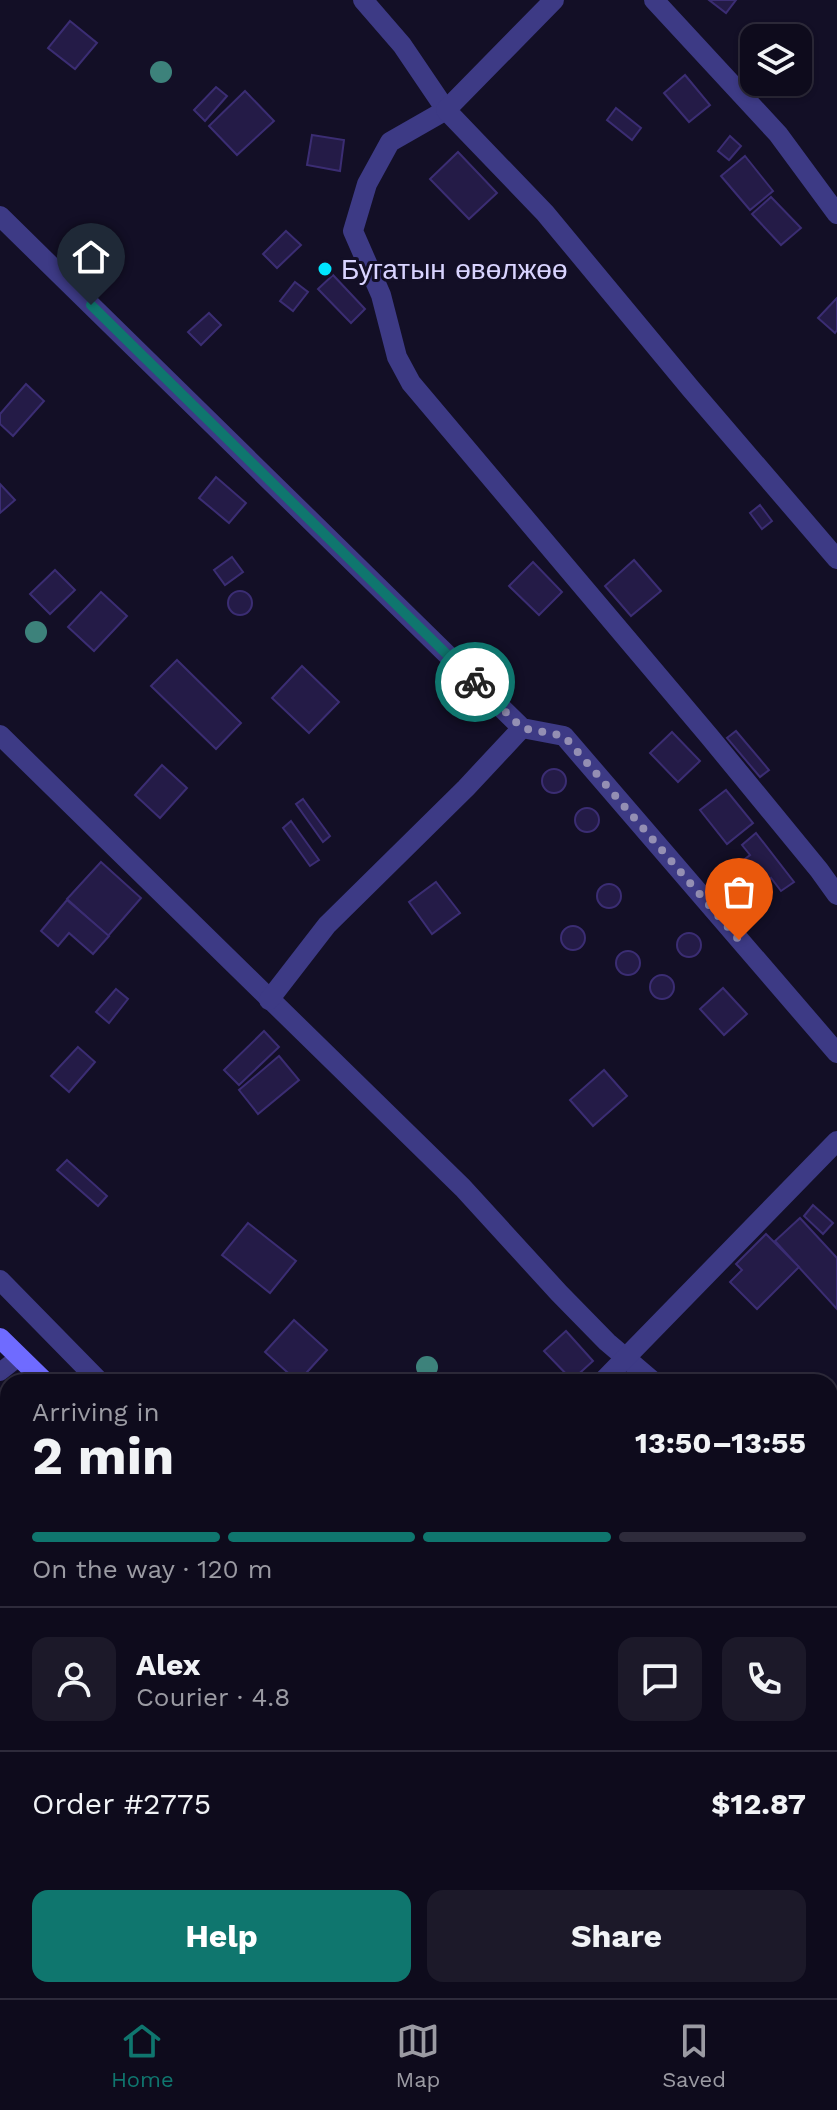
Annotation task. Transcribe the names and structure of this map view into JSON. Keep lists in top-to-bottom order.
{
  "places": ["Бугатын өвөлжөө"],
  "page": {
    "heading": ["2 min", "Arriving in", "13:50–13:55"],
    "panel": [
      "Alex",
      "Courier · 4.8",
      "Order #2775",
      "$12.87"
    ],
    "bar": "On the way · 120 m",
    "buttons": ["Help", "Share"],
    "tabs": ["Home", "Map", "Saved"]
  }
}
